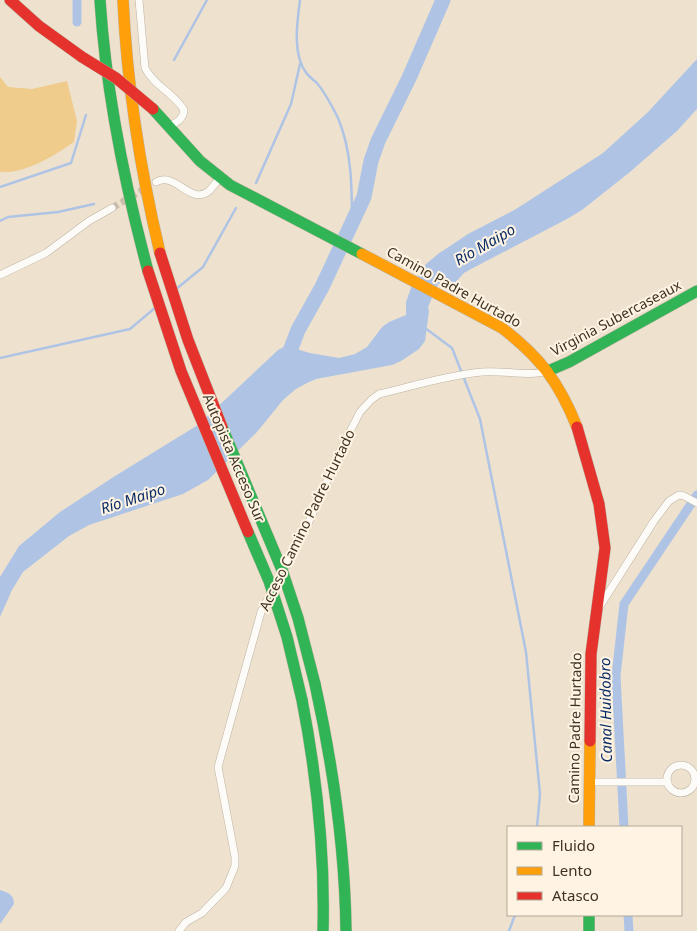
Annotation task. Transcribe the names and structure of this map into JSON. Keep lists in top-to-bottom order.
{
  "streets": {
    "main road": ["Camino Padre Hurtado", "Virginia Subercaseaux", "Autopista Acceso Sur"],
    "street": ["Acceso Camino Padre Hurtado"]
  },
  "crossings": [
    ["Camino Padre Hurtado", "Virginia Subercaseaux"],
    ["Camino Padre Hurtado", "Acceso Camino Padre Hurtado"],
    ["Virginia Subercaseaux", "Acceso Camino Padre Hurtado"]
  ],
  "water": ["Río Maipo", "Canal Huidobro"],
  "legend": ["Fluido", "Lento", "Atasco"]
}
